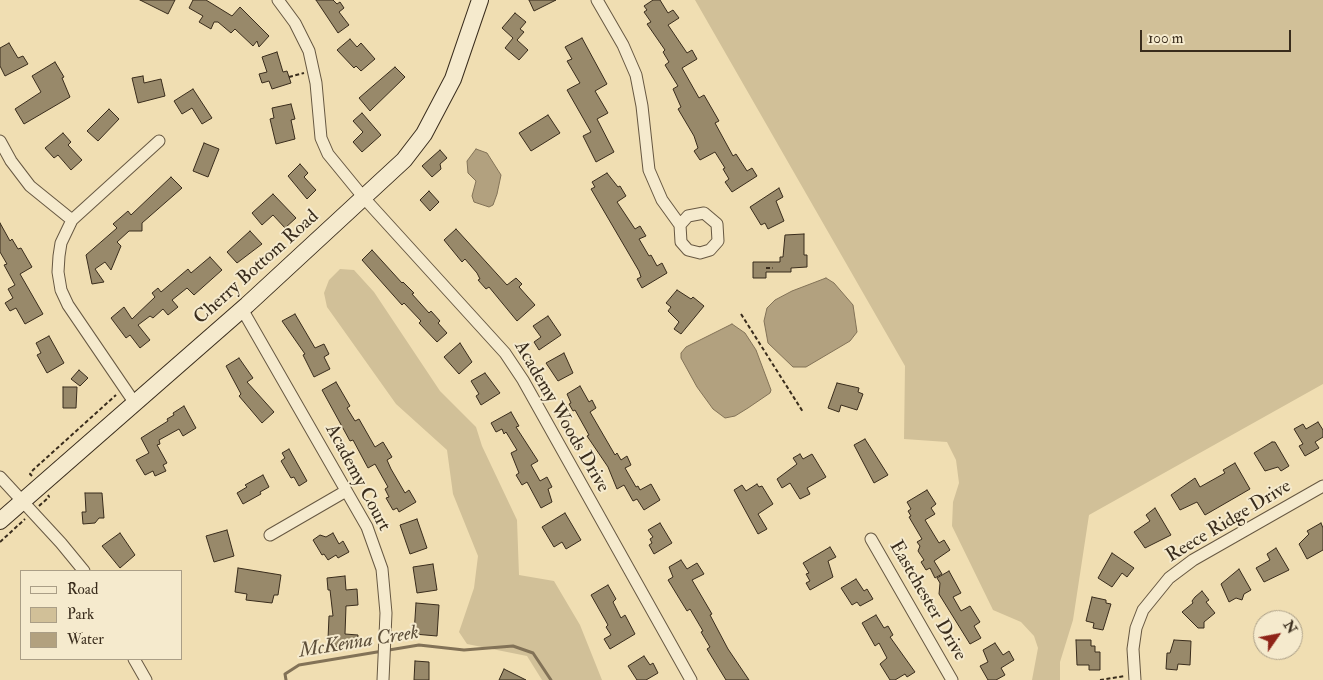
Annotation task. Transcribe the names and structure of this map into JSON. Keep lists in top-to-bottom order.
{
  "streets": {
    "main road": ["Cherry Bottom Road"],
    "street": [
      "Academy Woods Drive",
      "Academy Court",
      "Reece Ridge Drive",
      "Eastchester Drive"
    ]
  },
  "crossings": [
    ["Cherry Bottom Road", "Academy Woods Drive"],
    ["Cherry Bottom Road", "Academy Court"]
  ],
  "water": ["McKenna Creek"],
  "legend": ["Road", "Park", "Water"],
  "scale_bar": "100 m",
  "north": "top right"
}
